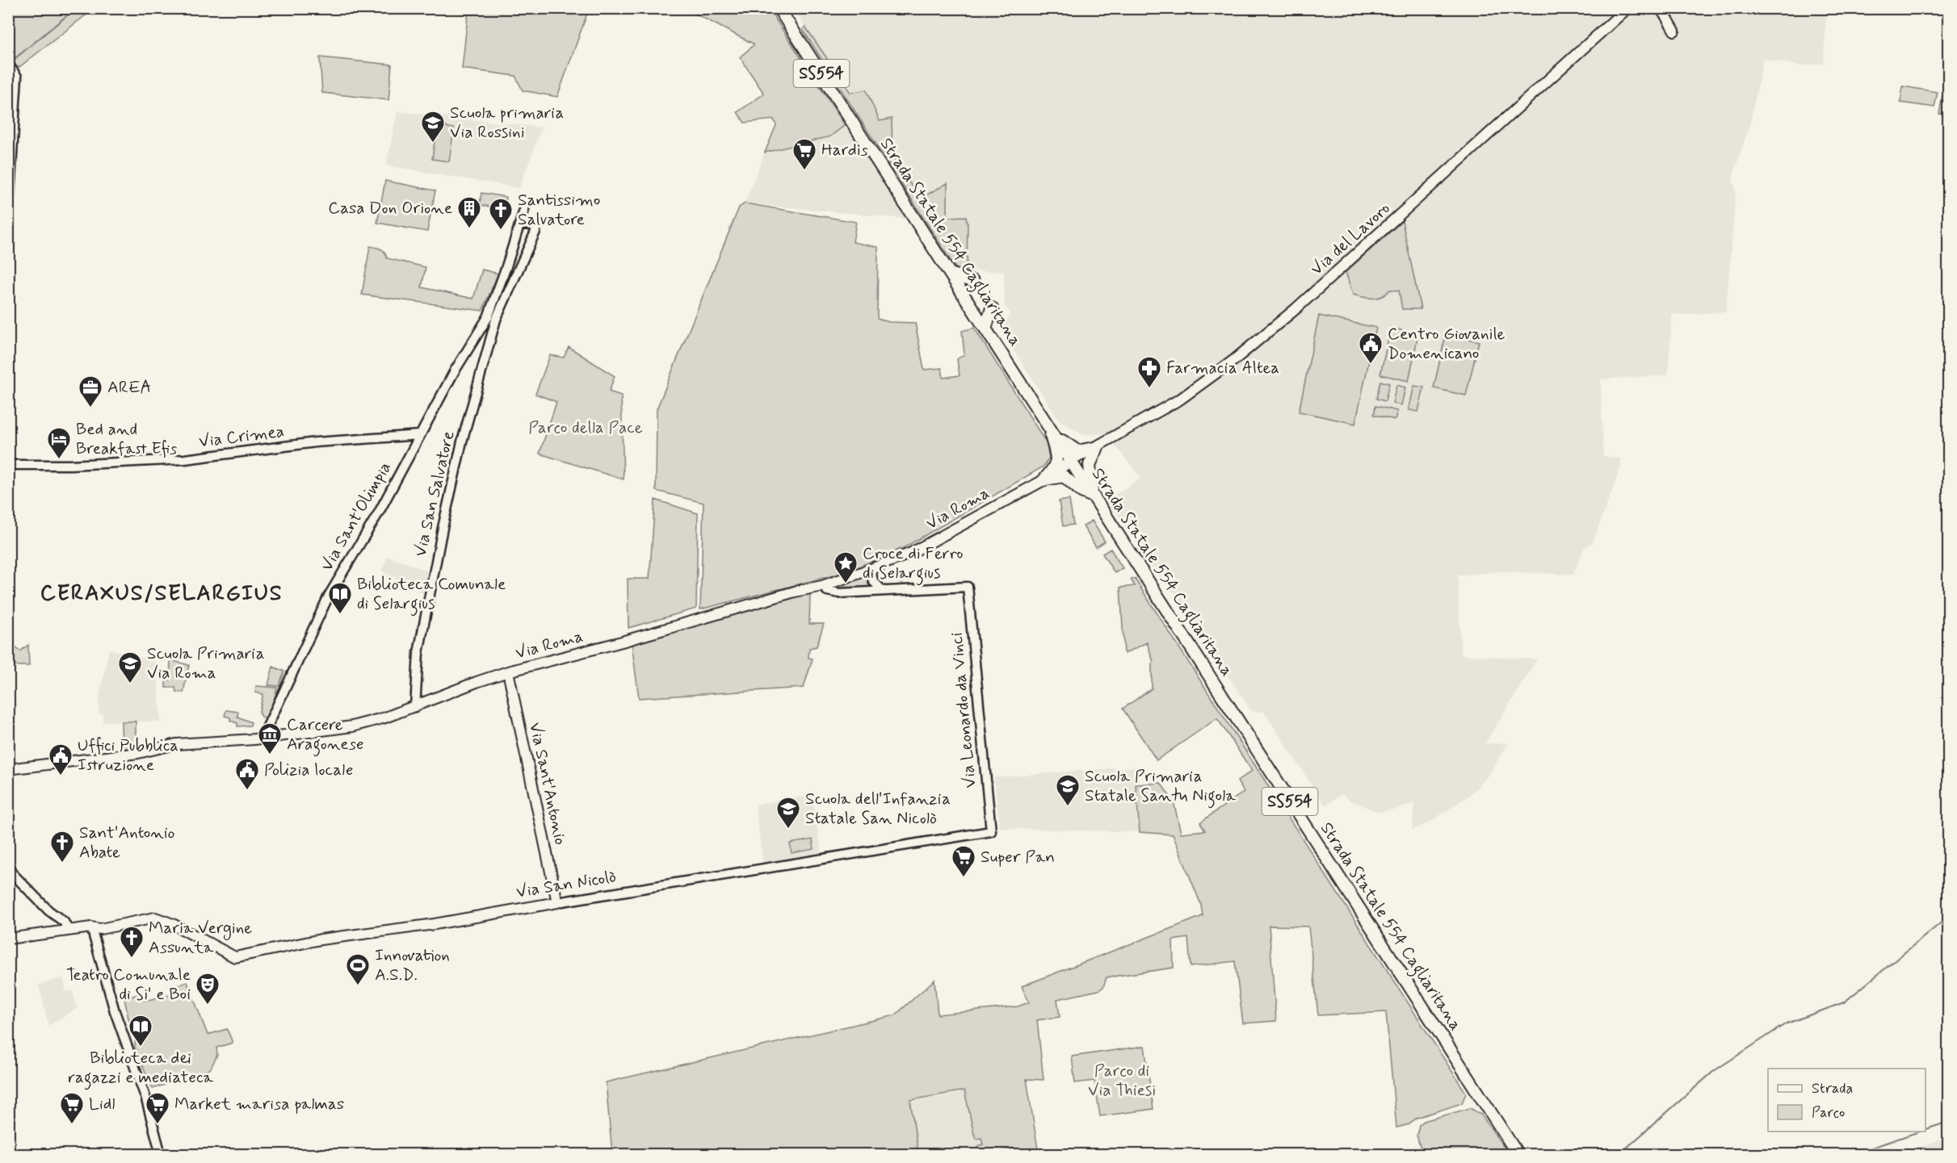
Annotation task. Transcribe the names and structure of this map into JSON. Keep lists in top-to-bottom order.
{
  "streets": {
    "main road": [
      "SS554",
      "Via del Lavoro",
      "Strada Statale 554 Cagliaritana",
      "Via Roma",
      "Via Sant'Antonio",
      "Via San Nicolò"
    ],
    "street": [
      "Via Crimea",
      "Via San Salvatore",
      "Via Sant'Olimpia",
      "Via Leonardo da Vinci"
    ]
  },
  "crossings": [
    ["Via del Lavoro", "Strada Statale 554 Cagliaritana"],
    ["Via del Lavoro", "Via Roma"],
    ["Strada Statale 554 Cagliaritana", "Via Roma"],
    ["Via Crimea", "Via Sant'Olimpia"],
    ["Via San Salvatore", "Via Roma"],
    ["Via San Salvatore", "Via Sant'Olimpia"],
    ["Via Roma", "Via Sant'Olimpia"],
    ["Via Roma", "Via Sant'Antonio"],
    ["Via Leonardo da Vinci", "Via San Nicolò"],
    ["Via Sant'Antonio", "Via San Nicolò"]
  ],
  "districts": ["CERAXUS/SELARGIUS"],
  "parks": ["Parco della Pace", "Parco di Via Thiesi"],
  "places": {
    "school or university": [
      "Scuola primaria Via Rossini",
      "Scuola Primaria Via Roma",
      "Scuola Primaria Statale Santu Nigola",
      "Scuola dell'Infanzia Statale San Nicolò"
    ],
    "supermarket": [
      "Hardis",
      "Super Pan",
      "Lidl",
      "Market marisa palmas"
    ],
    "building": ["Casa Don Orione"],
    "church": ["Santissimo Salvatore", "Sant'Antonio Abate", "Maria Vergine Assunta"],
    "public building": ["Centro Giovanile Domenicano", "Uffici Pubblica Istruzione", "Polizia locale"],
    "pharmacy": ["Farmacia Altea"],
    "office": ["AREA"],
    "hotel": ["Bed and Breakfast Efis"],
    "place": ["Croce di Ferro di Selargius"],
    "library": ["Biblioteca Comunale di Selargius", "Biblioteca dei ragazzi e mediateca"],
    "museum": ["Carcere Aragonese"],
    "sports": ["Innovation A.S.D."],
    "theatre": ["Teatro Comunale di Si' e Boi"]
  },
  "legend": ["Strada", "Parco"]
}
